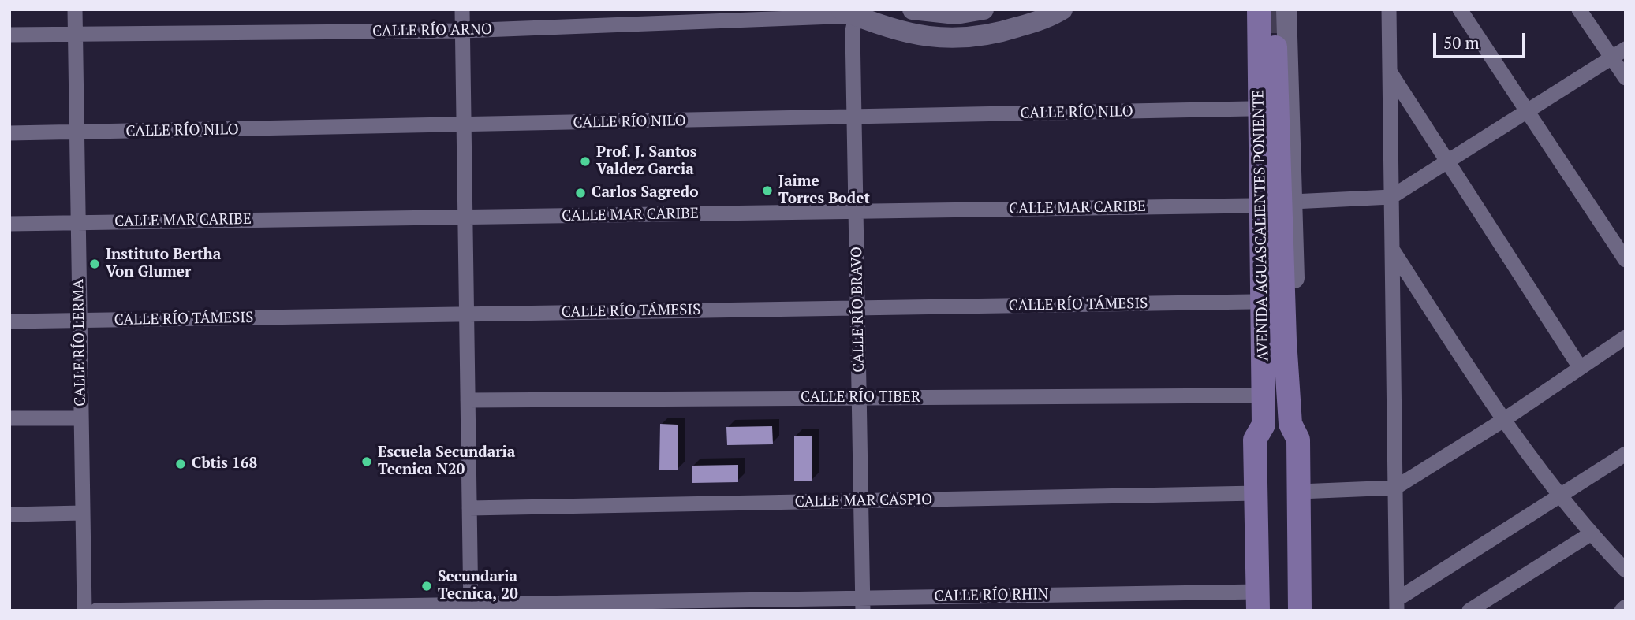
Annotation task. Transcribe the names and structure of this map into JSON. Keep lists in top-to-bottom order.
{
  "streets": {
    "main road": ["AVENIDA AGUASCALIENTES PONIENTE"],
    "street": [
      "CALLE RÍO ARNO",
      "CALLE RÍO NILO",
      "CALLE MAR CARIBE",
      "CALLE RÍO TÁMESIS",
      "CALLE RÍO BRAVO",
      "CALLE RÍO LERMA",
      "CALLE RÍO TIBER",
      "CALLE MAR CASPIO",
      "CALLE RÍO RHIN"
    ]
  },
  "crossings": [
    ["CALLE RÍO ARNO", "CALLE RÍO BRAVO"],
    ["CALLE RÍO ARNO", "CALLE RÍO LERMA"],
    ["CALLE RÍO NILO", "AVENIDA AGUASCALIENTES PONIENTE"],
    ["CALLE RÍO NILO", "CALLE RÍO BRAVO"],
    ["CALLE RÍO NILO", "CALLE RÍO LERMA"],
    ["CALLE MAR CARIBE", "AVENIDA AGUASCALIENTES PONIENTE"],
    ["CALLE MAR CARIBE", "CALLE RÍO BRAVO"],
    ["CALLE MAR CARIBE", "CALLE RÍO LERMA"],
    ["AVENIDA AGUASCALIENTES PONIENTE", "CALLE RÍO TÁMESIS"],
    ["AVENIDA AGUASCALIENTES PONIENTE", "CALLE RÍO TIBER"],
    ["AVENIDA AGUASCALIENTES PONIENTE", "CALLE MAR CASPIO"],
    ["AVENIDA AGUASCALIENTES PONIENTE", "CALLE RÍO RHIN"],
    ["CALLE RÍO TÁMESIS", "CALLE RÍO BRAVO"],
    ["CALLE RÍO TÁMESIS", "CALLE RÍO LERMA"],
    ["CALLE RÍO BRAVO", "CALLE RÍO TIBER"],
    ["CALLE RÍO BRAVO", "CALLE MAR CASPIO"],
    ["CALLE RÍO BRAVO", "CALLE RÍO RHIN"]
  ],
  "places": [
    "Prof. J. Santos Valdez Garcia",
    "Jaime Torres Bodet",
    "Carlos Sagredo",
    "Instituto Bertha Von Glumer",
    "Escuela Secundaria Tecnica N20",
    "Cbtis 168",
    "Secundaria Tecnica, 20"
  ],
  "scale_bar": "50 m"
}
